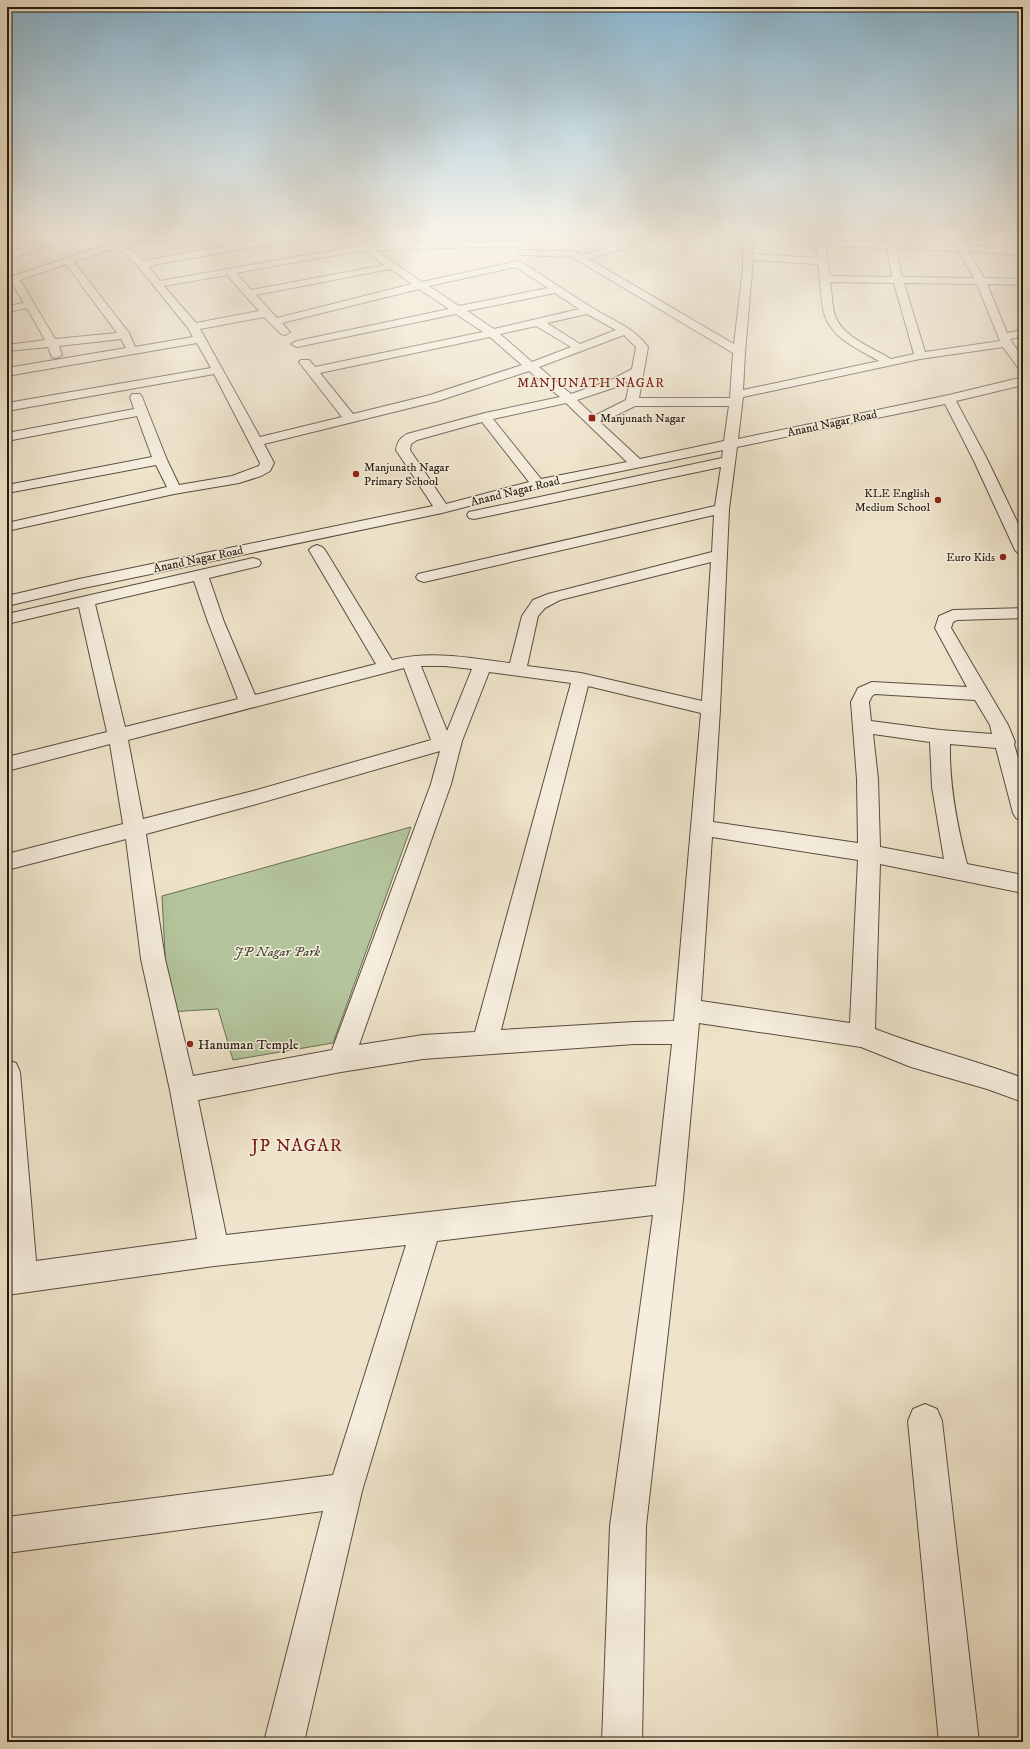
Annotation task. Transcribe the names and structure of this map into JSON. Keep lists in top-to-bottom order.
{
  "streets": {
    "street": ["Anand Nagar Road"]
  },
  "districts": ["MANJUNATH NAGAR", "JP NAGAR"],
  "parks": ["JP Nagar Park"],
  "places": {
    "transit": ["Manjunath Nagar"],
    "other": [
      "Manjunath Nagar Primary School",
      "KLE English Medium School",
      "Euro Kids",
      "Hanuman Temple"
    ]
  }
}
